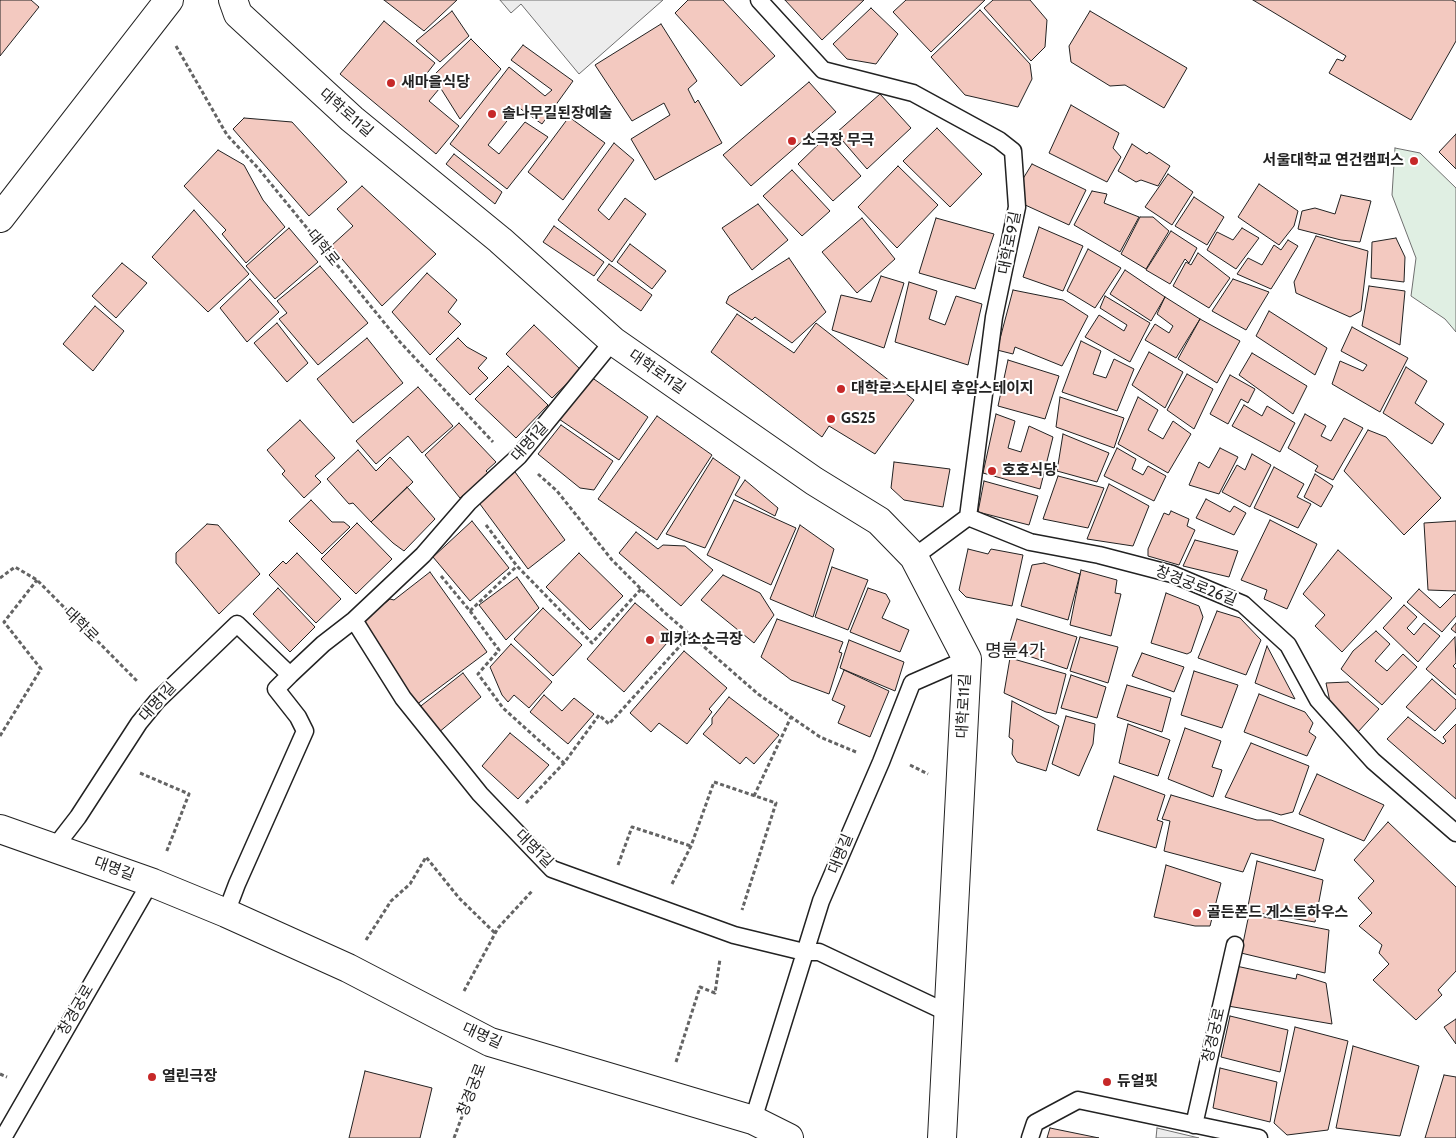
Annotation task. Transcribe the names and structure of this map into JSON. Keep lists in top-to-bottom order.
{
  "streets": {
    "street": ["대학로11길", "대명길"],
    "lane": [
      "대학로9길",
      "대명1길",
      "창경궁로26길",
      "창경궁로"
    ],
    "path": ["대학로"]
  },
  "crossings": [
    ["대학로11길", "대명1길"],
    ["대학로11길", "대명길"],
    ["대학로9길", "창경궁로26길"],
    ["대학로", "대명1길"],
    ["대명1길", "대명길"],
    ["대명길", "창경궁로"]
  ],
  "districts": ["명륜4가"],
  "places": [
    "새마을식당",
    "솔나무길된장예술",
    "소극장 무극",
    "서울대학교 연건캠퍼스",
    "대학로스타시티 후암스테이지",
    "GS25",
    "호호식당",
    "피카소소극장",
    "골든폰드 게스트하우스",
    "열린극장",
    "듀얼핏"
  ]
}
